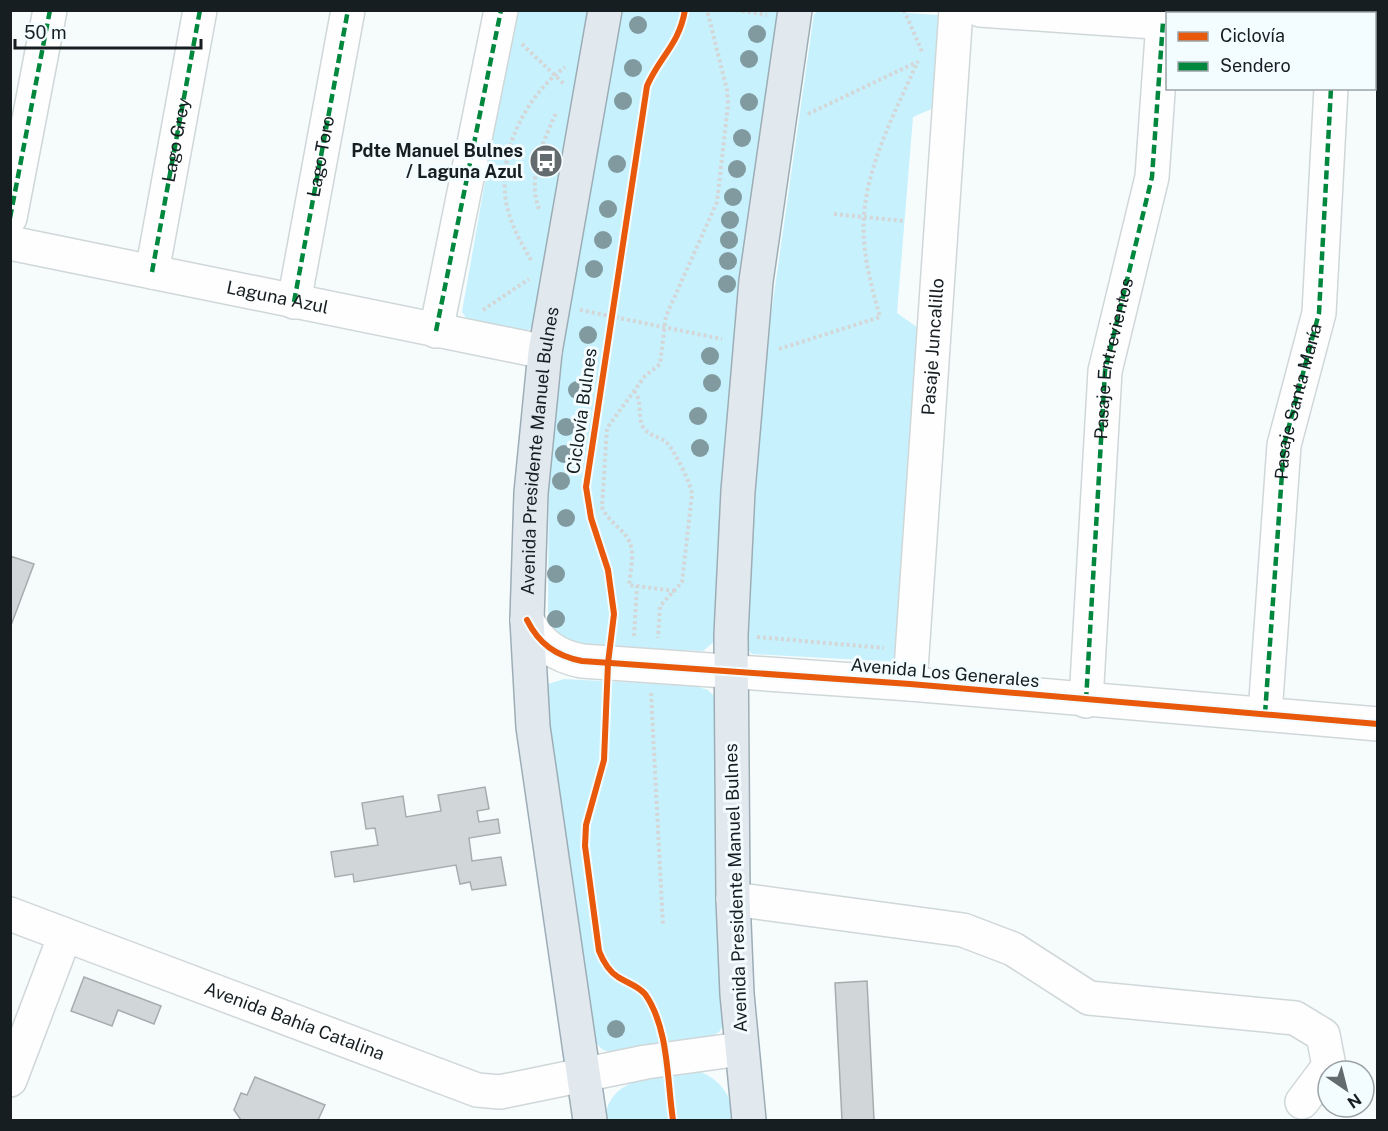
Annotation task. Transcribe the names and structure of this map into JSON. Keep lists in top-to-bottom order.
{
  "streets": {
    "main road": ["Avenida Presidente Manuel Bulnes"],
    "street": [
      "Lago Grey",
      "Lago Toro",
      "Laguna Azul",
      "Pasaje Juncalillo",
      "Pasaje Entrevientos",
      "Pasaje Santa María",
      "Avenida Los Generales",
      "Avenida Bahía Catalina"
    ],
    "cycle path": ["Ciclovía Bulnes"]
  },
  "crossings": [
    ["Lago Grey", "Laguna Azul"],
    ["Lago Toro", "Laguna Azul"],
    ["Laguna Azul", "Avenida Presidente Manuel Bulnes"],
    ["Pasaje Juncalillo", "Avenida Los Generales"],
    ["Pasaje Entrevientos", "Avenida Los Generales"],
    ["Pasaje Santa María", "Avenida Los Generales"],
    ["Avenida Presidente Manuel Bulnes", "Avenida Los Generales"],
    ["Avenida Presidente Manuel Bulnes", "Avenida Bahía Catalina"]
  ],
  "places": {
    "bus stop": ["Pdte Manuel Bulnes / Laguna Azul"]
  },
  "legend": ["Ciclovía", "Sendero"],
  "scale_bar": "50 m",
  "north": "bottom right"
}
